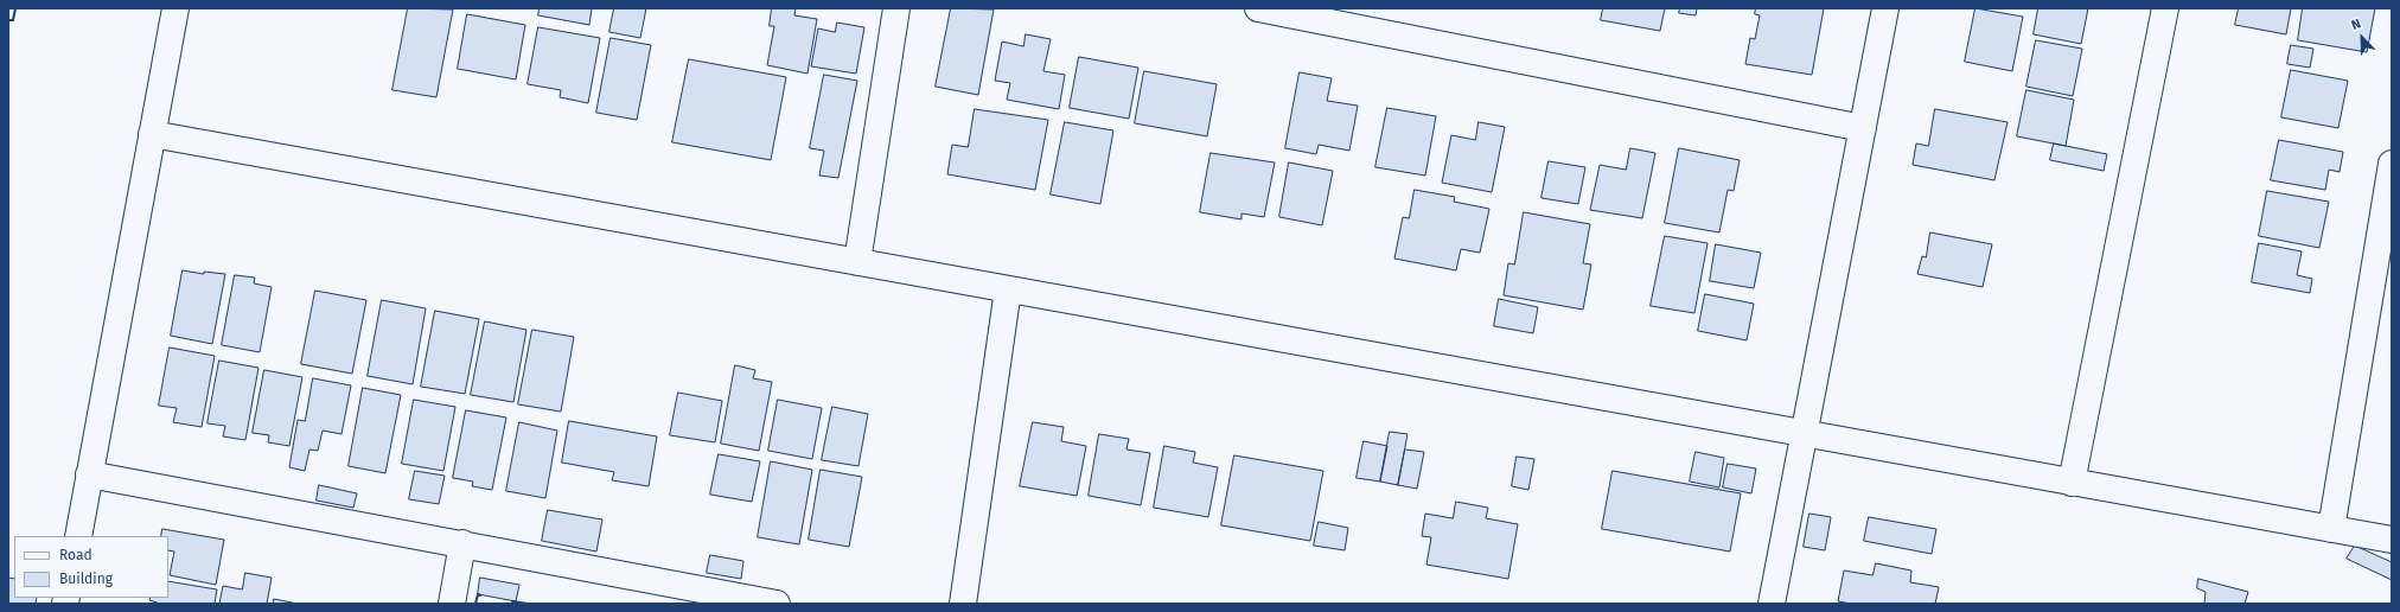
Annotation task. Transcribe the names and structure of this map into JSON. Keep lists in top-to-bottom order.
{
  "legend": ["Road", "Building"],
  "north": "top left"
}
